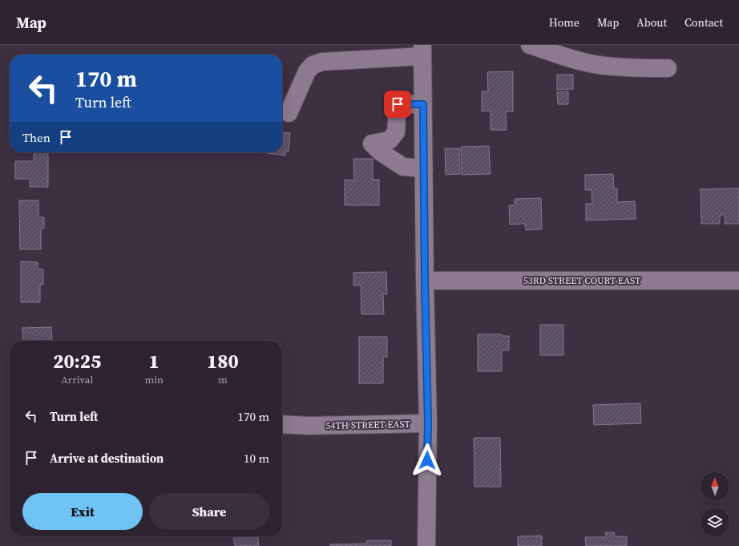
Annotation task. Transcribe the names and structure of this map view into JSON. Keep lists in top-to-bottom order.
{
  "streets": {
    "street": ["53RD STREET COURT EAST", "54TH STREET EAST"]
  },
  "north": "top",
  "page": {
    "header": "Map",
    "nav": [
      "Home",
      "Map",
      "About",
      "Contact"
    ],
    "turn": ["170 m", "Turn left"],
    "then": "Then",
    "eta": [
      "20:25",
      "Arrival",
      "1",
      "min",
      "180",
      "m"
    ],
    "list": [
      {
        "name": "Turn left",
        "value": "170 m"
      },
      {
        "name": "Arrive at destination",
        "value": "10 m"
      }
    ],
    "buttons": ["Exit", "Share"]
  }
}
